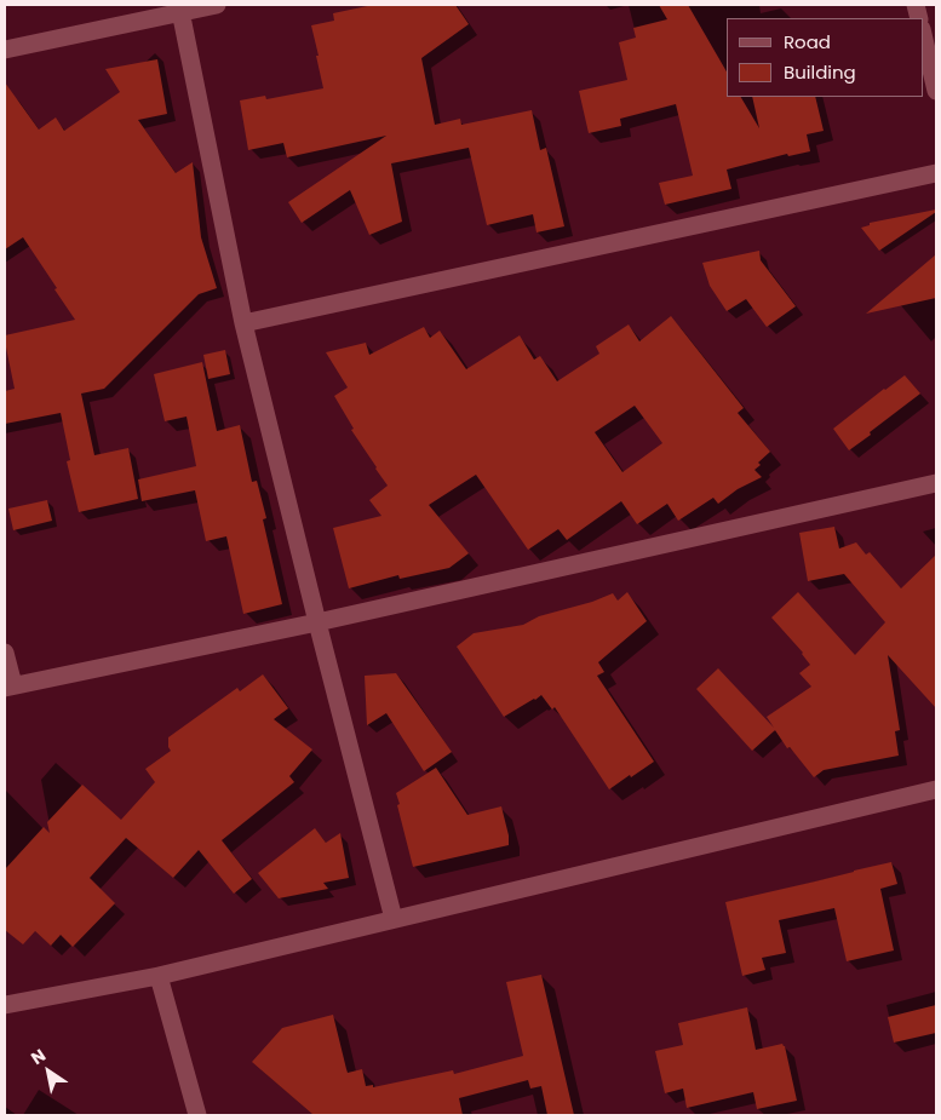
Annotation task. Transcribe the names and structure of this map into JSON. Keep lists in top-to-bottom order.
{
  "legend": ["Road", "Building"],
  "north": "top left"
}
